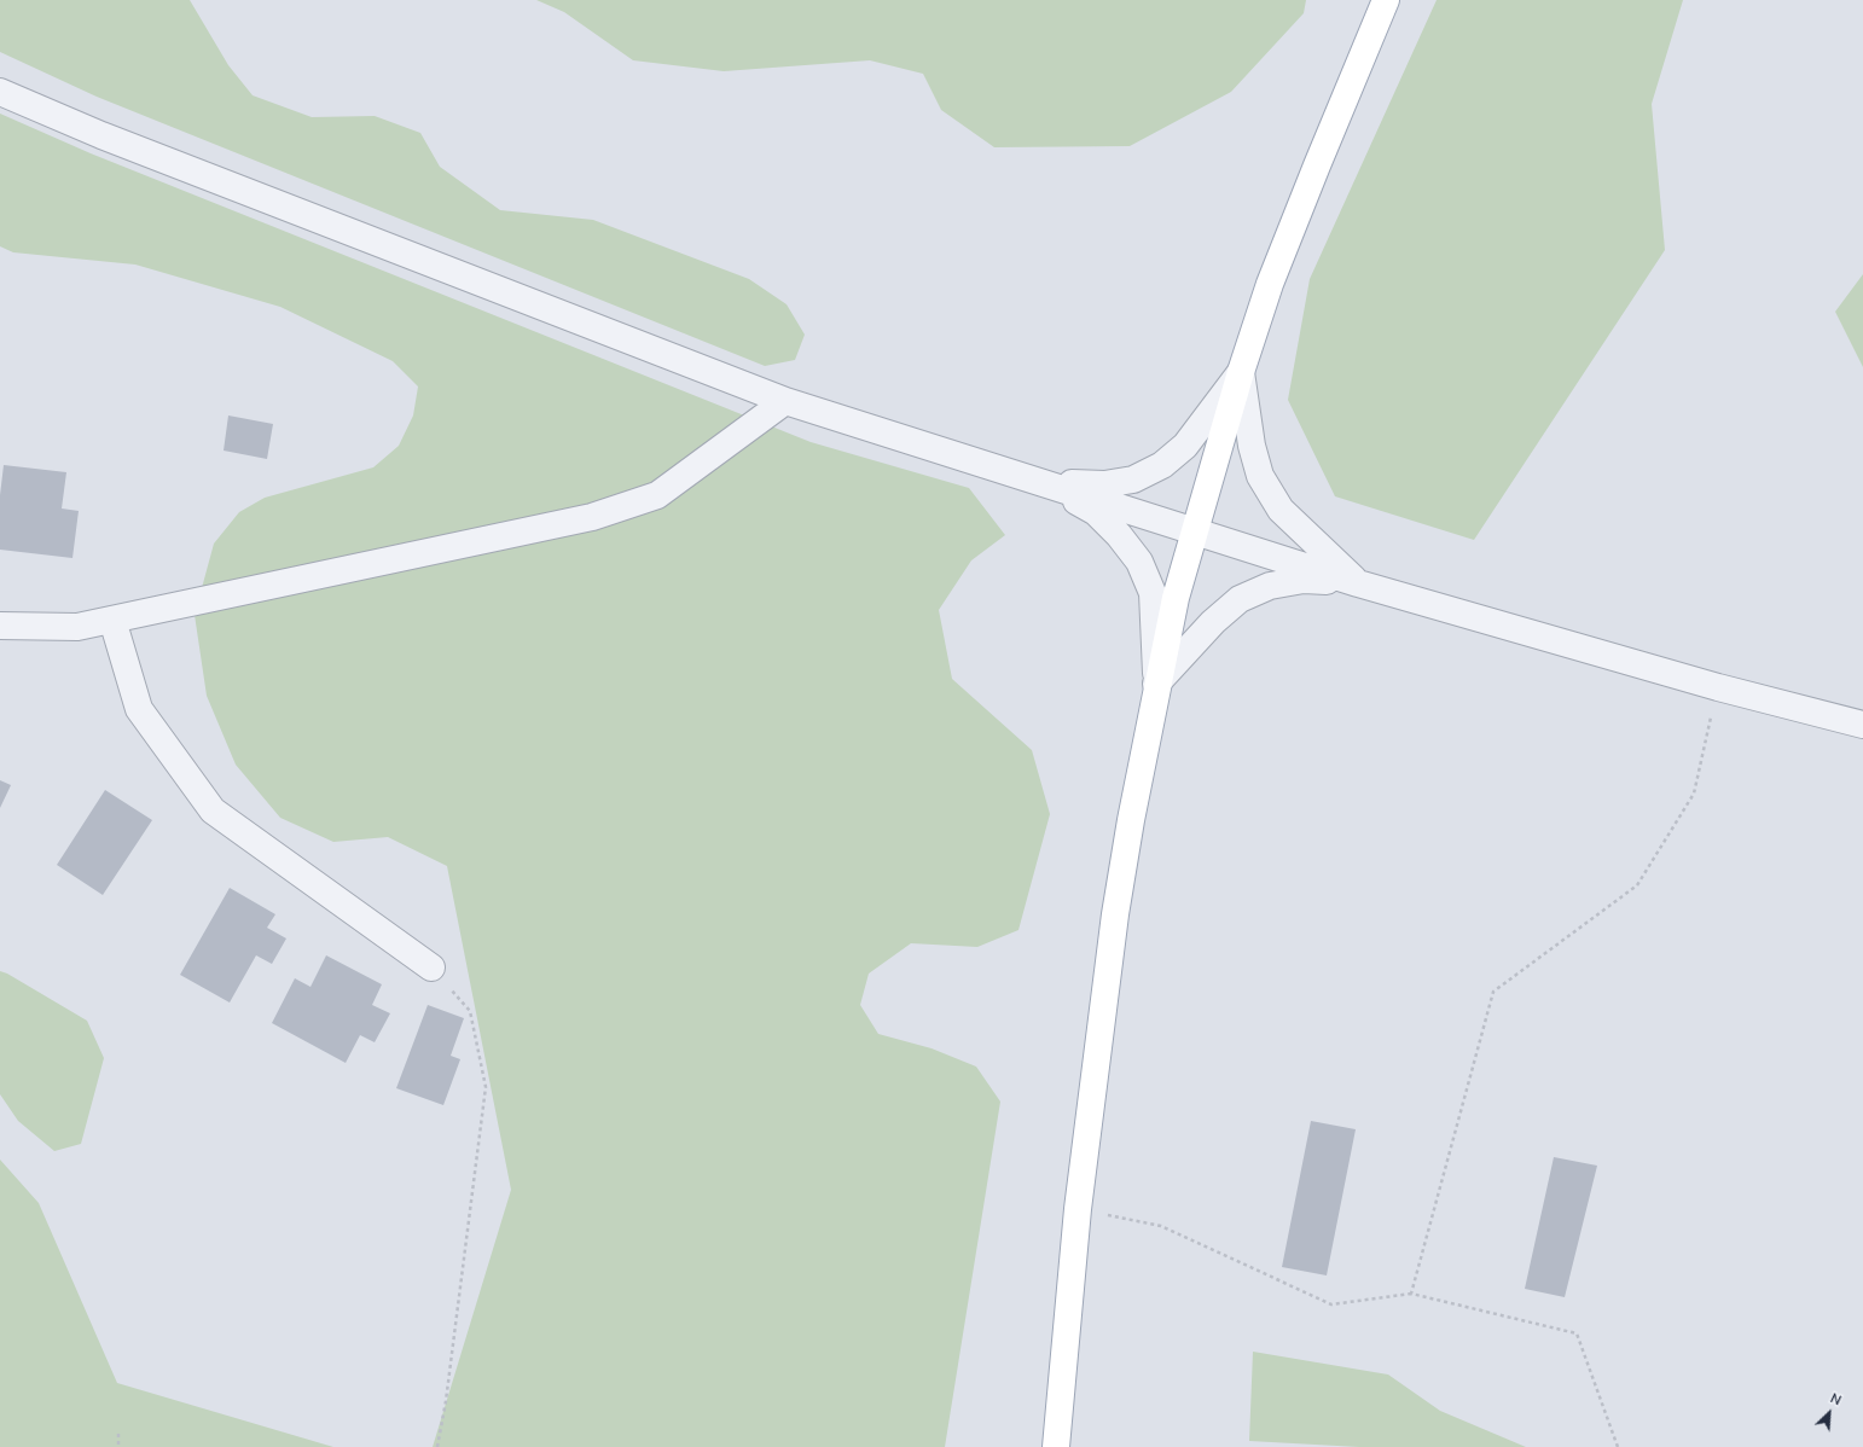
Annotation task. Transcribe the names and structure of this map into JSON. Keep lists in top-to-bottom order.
{
  "north": "top right"
}
